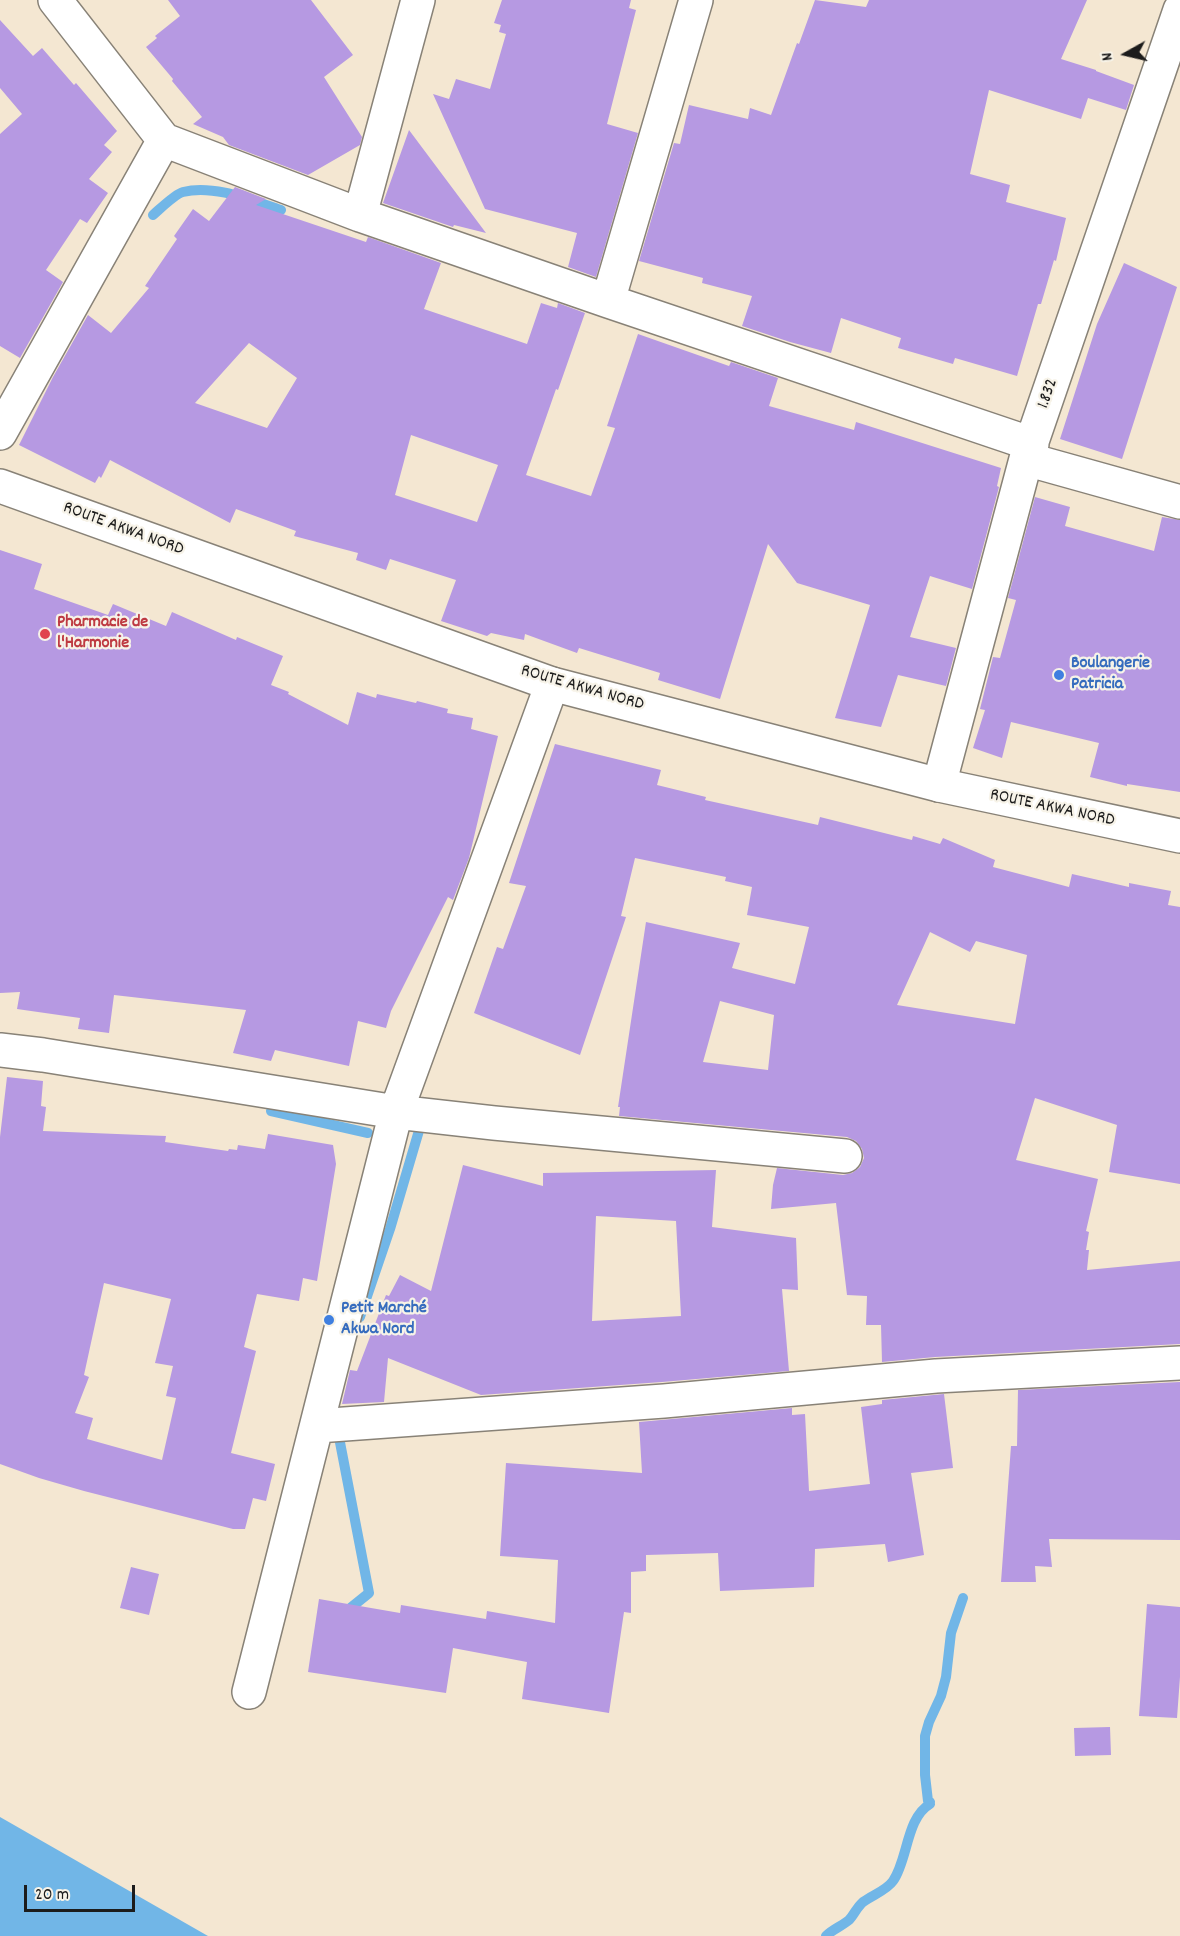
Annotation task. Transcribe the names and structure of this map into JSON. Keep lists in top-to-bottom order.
{
  "streets": {
    "street": ["1.832", "ROUTE AKWA NORD"]
  },
  "crossings": [
    ["1.832", "ROUTE AKWA NORD"]
  ],
  "places": ["Pharmacie de l'Harmonie", "Boulangerie Patricia", "Petit Marché Akwa Nord"],
  "scale_bar": "20 m",
  "north": "left"
}
